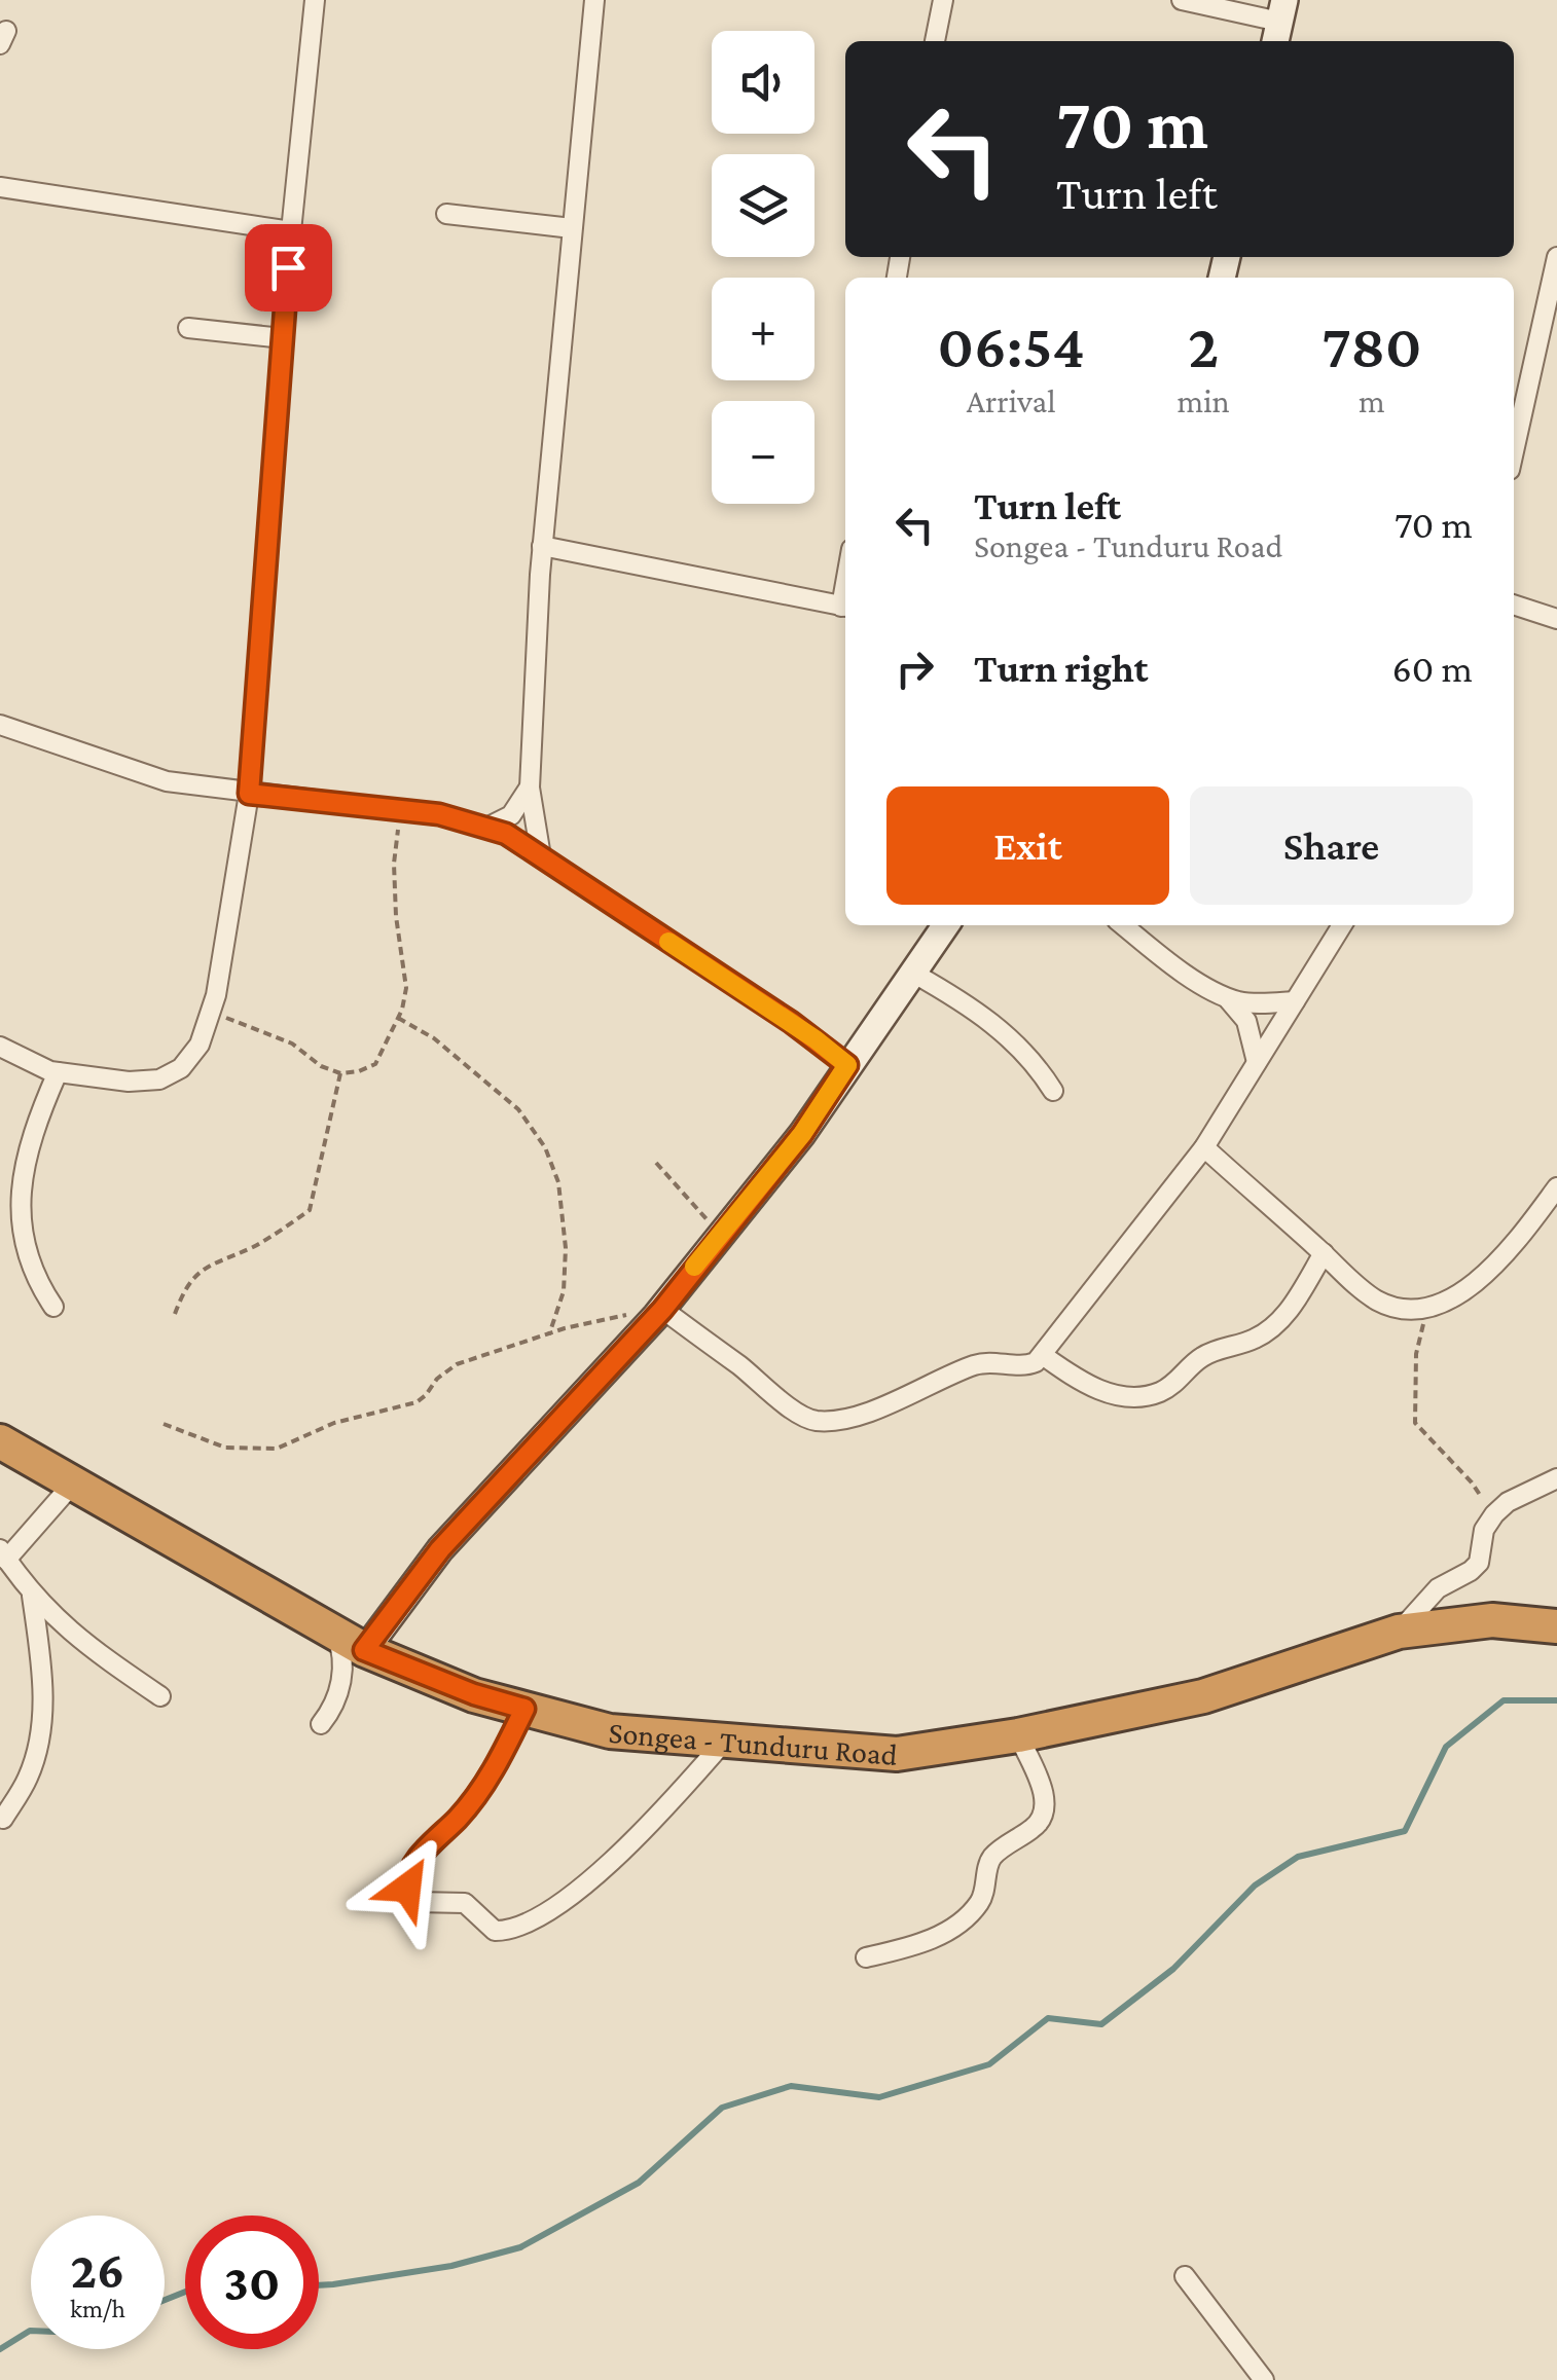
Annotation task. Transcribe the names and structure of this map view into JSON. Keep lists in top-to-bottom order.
{
  "streets": {
    "highway": ["Songea - Tunduru Road"]
  },
  "page": {
    "map_buttons": ["+", "−"],
    "turn": ["70 m", "Turn left"],
    "eta": [
      "06:54",
      "Arrival",
      "2",
      "min",
      "780",
      "m"
    ],
    "list": [
      {
        "name": "Turn left",
        "note": "Songea - Tunduru Road",
        "value": "70 m"
      },
      {
        "name": "Turn right",
        "value": "60 m"
      }
    ],
    "buttons": ["Exit", "Share"],
    "speed": "26 km/h",
    "limit": "30"
  }
}
